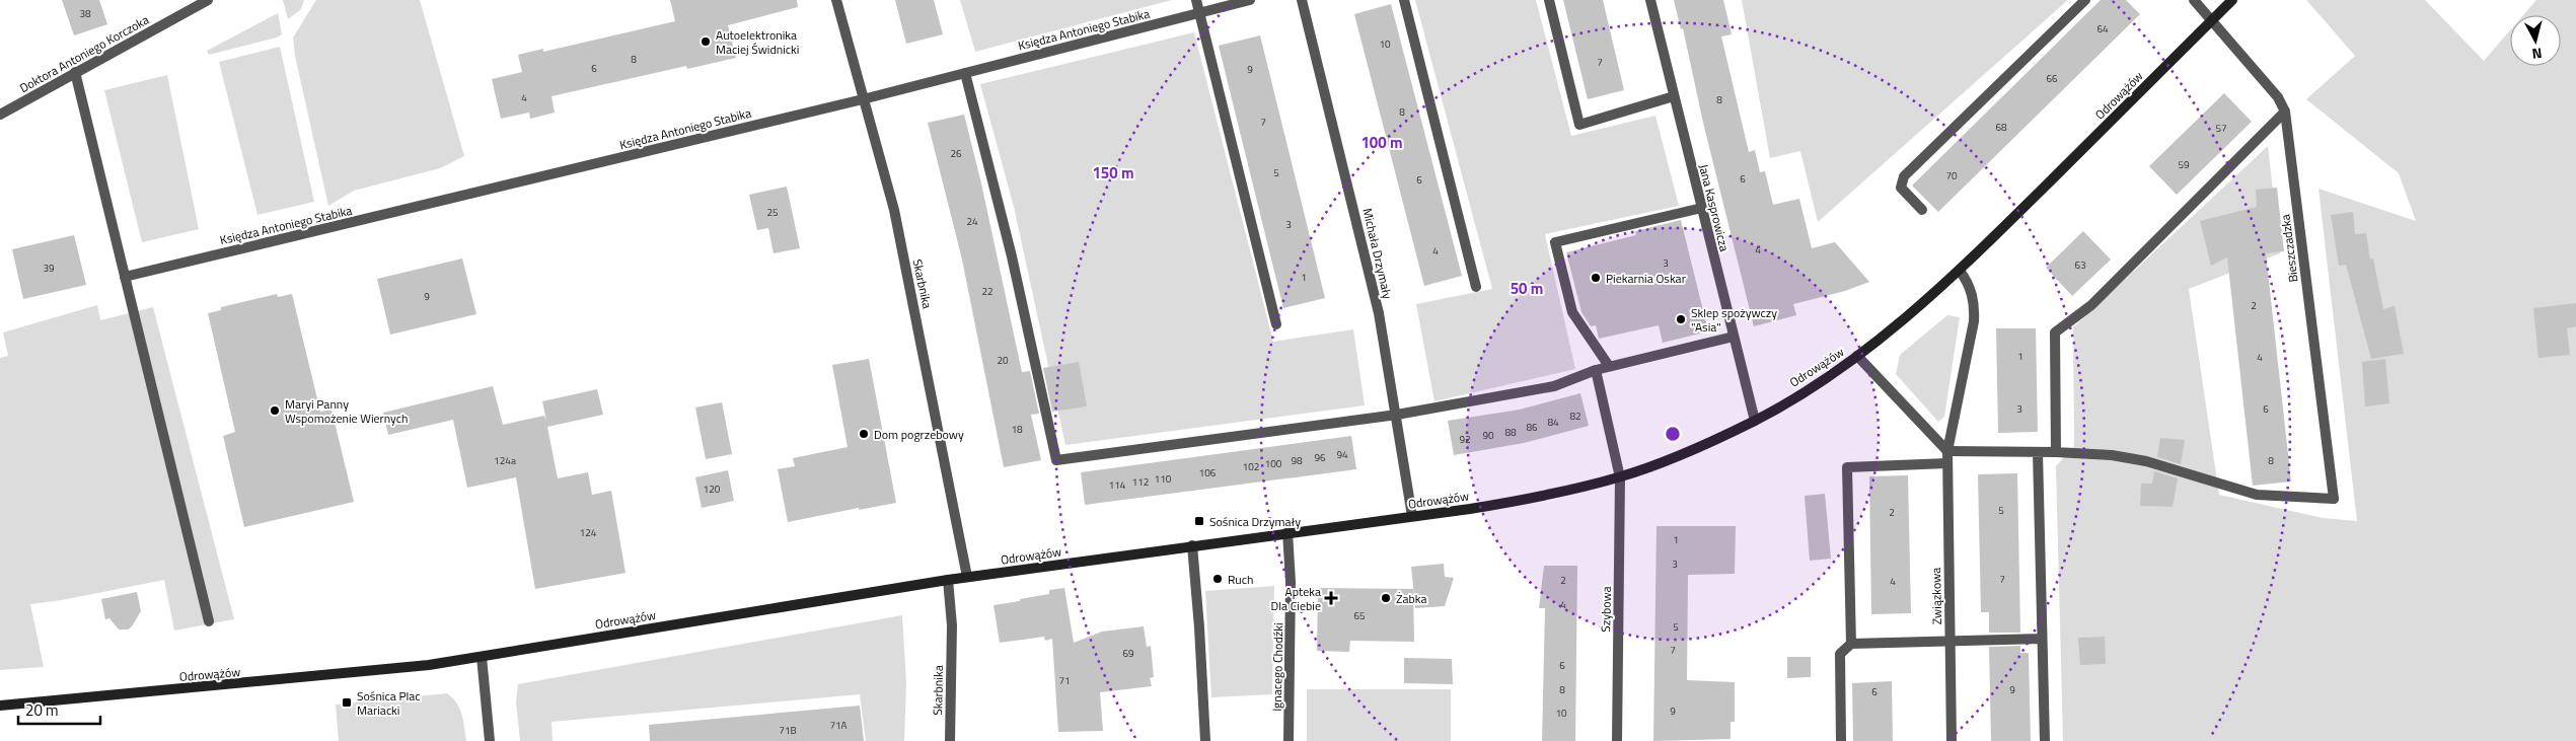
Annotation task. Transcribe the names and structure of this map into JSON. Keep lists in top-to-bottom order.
{
  "streets": {
    "street": [
      "Księdza Antoniego Stabika",
      "Doktora Antoniego Korczoka",
      "Odrowążów",
      "Jana Kasprowicza",
      "Bieszczadzka",
      "Michała Drzymały",
      "Skarbnika",
      "Związkowa",
      "Szybowa",
      "Ignacego Chodźki"
    ]
  },
  "crossings": [
    ["Księdza Antoniego Stabika", "Skarbnika"],
    ["Odrowążów", "Jana Kasprowicza"],
    ["Odrowążów", "Bieszczadzka"],
    ["Odrowążów", "Michała Drzymały"],
    ["Odrowążów", "Skarbnika"],
    ["Odrowążów", "Związkowa"],
    ["Odrowążów", "Szybowa"],
    ["Odrowążów", "Ignacego Chodźki"]
  ],
  "places": {
    "other": [
      "Autoelektronika Maciej Świdnicki",
      "Piekarnia Oskar",
      "Sklep spożywczy \"Asia\"",
      "Maryi Panny Wspomożenie Wiernych",
      "Dom pogrzebowy",
      "Ruch",
      "Żabka"
    ],
    "transit": ["Sośnica Drzymały", "Sośnica Plac Mariacki"],
    "health": ["Apteka Dla Ciebie"]
  },
  "house_numbers": [
    "38",
    "64",
    "10",
    "8",
    "7",
    "6",
    "9",
    "66",
    "4",
    "8",
    "8",
    "7",
    "68",
    "57",
    "26",
    "59",
    "5",
    "70",
    "6",
    "6",
    "25",
    "24",
    "3",
    "4",
    "4",
    "3",
    "63",
    "39",
    "1",
    "22",
    "9",
    "2",
    "1",
    "4",
    "20",
    "3",
    "6",
    "82",
    "84",
    "86",
    "18",
    "88",
    "90",
    "92",
    "94",
    "96",
    "124a",
    "98",
    "8",
    "100",
    "102",
    "106",
    "110",
    "112",
    "114",
    "120",
    "5",
    "2",
    "124",
    "1",
    "3",
    "7",
    "2",
    "4",
    "4",
    "65",
    "5",
    "7",
    "69",
    "6",
    "71",
    "8",
    "9",
    "6",
    "9",
    "10",
    "71A",
    "71B"
  ],
  "scale_bar": "20 m",
  "north": "bottom",
  "rings": ["100 m", "150 m", "50 m"]
}
